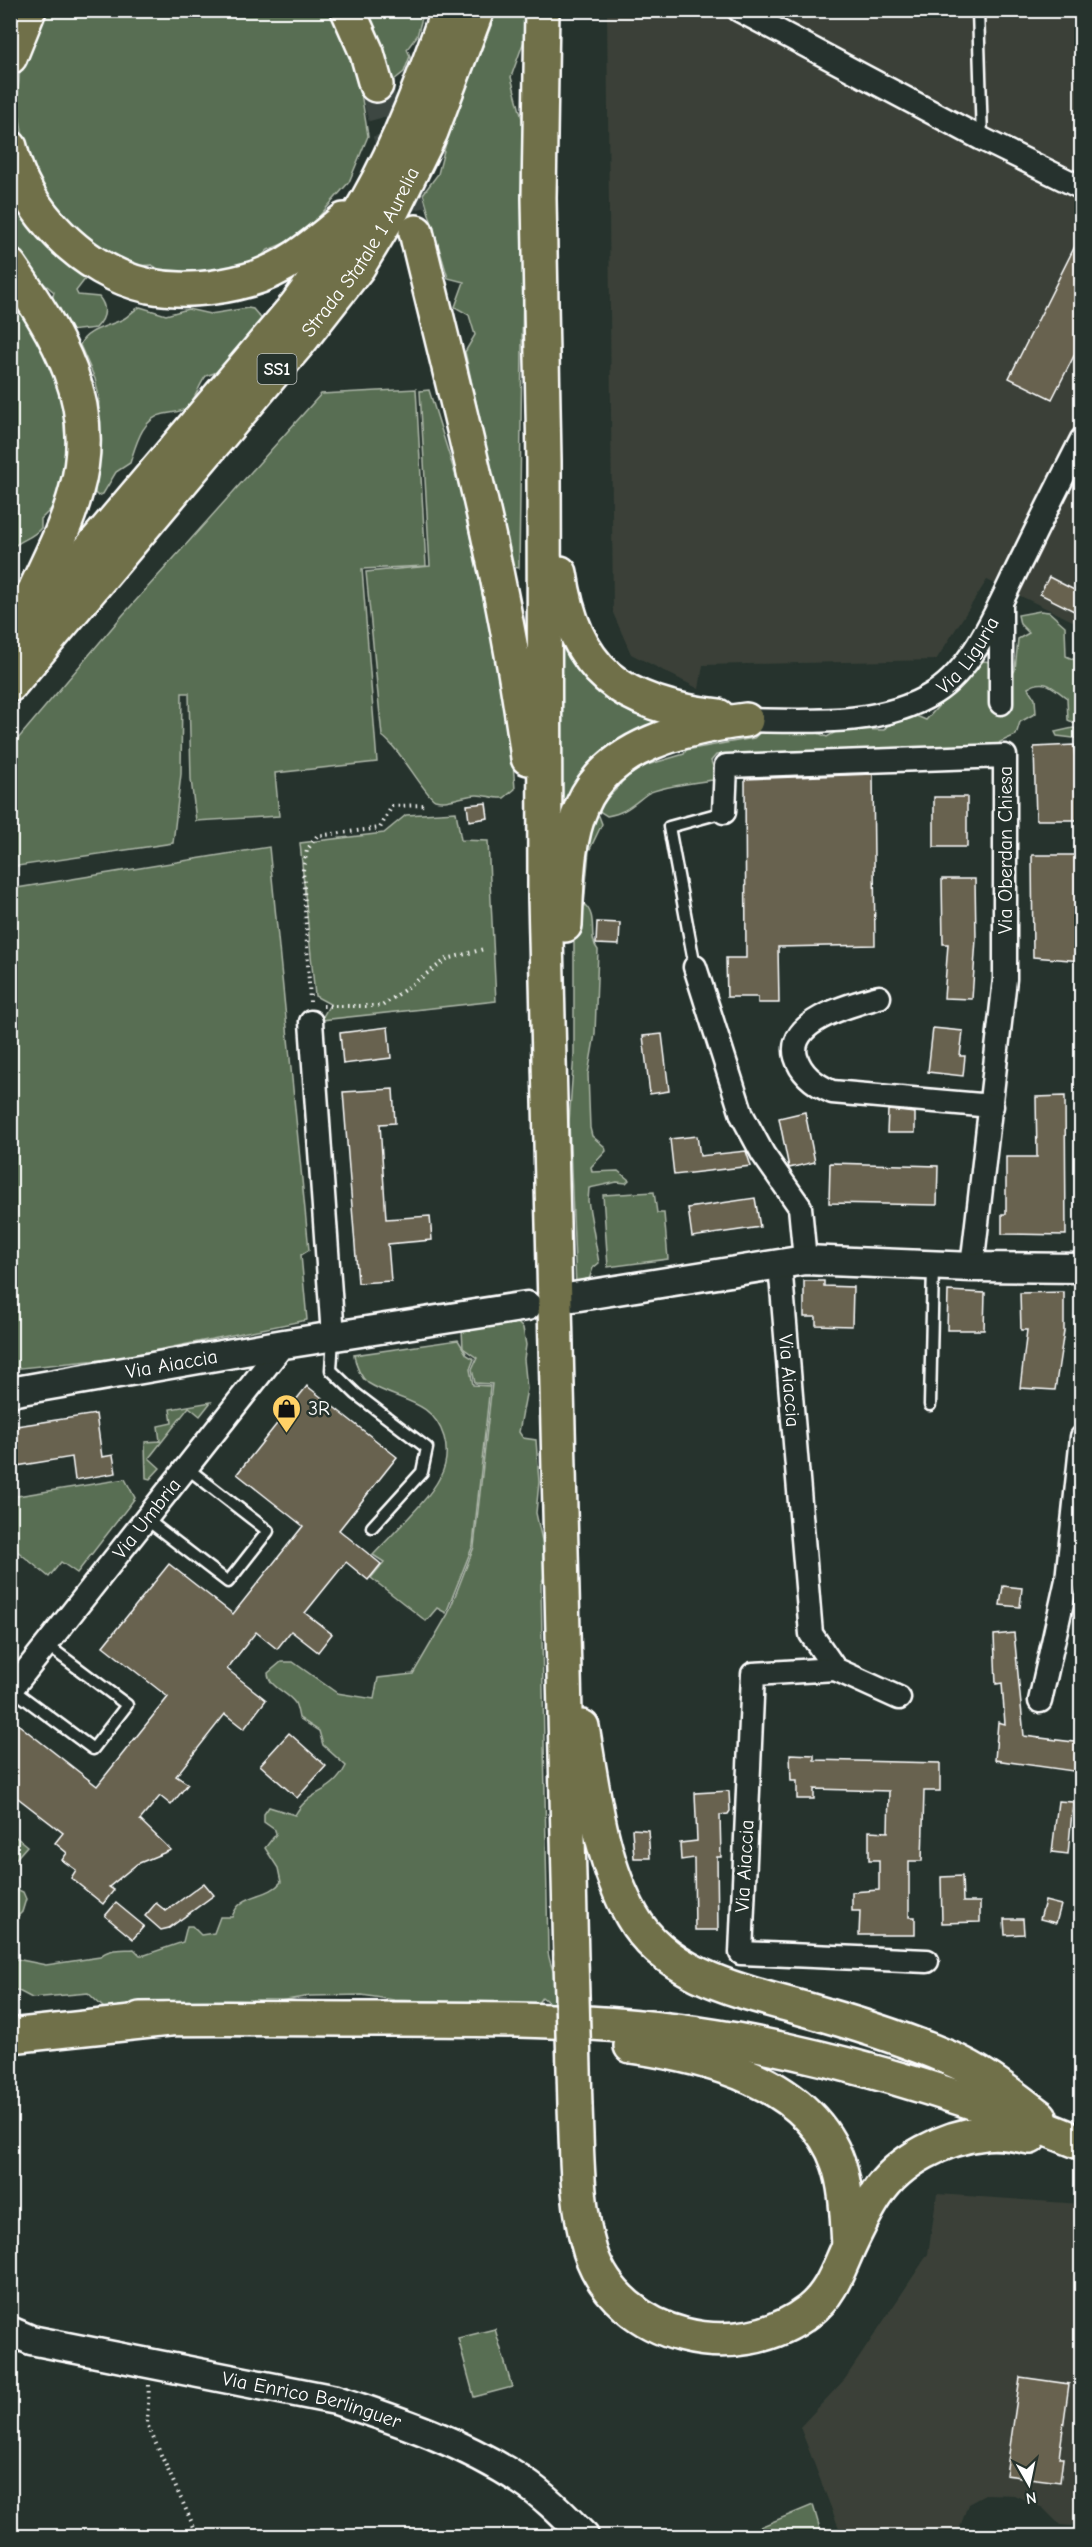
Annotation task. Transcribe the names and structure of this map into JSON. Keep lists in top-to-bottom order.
{
  "streets": {
    "highway": ["Strada Statale 1 Aurelia", "SS1"],
    "street": [
      "Via Liguria",
      "Via Oberdan Chiesa",
      "Via Aiaccia",
      "Via Umbria",
      "Via Enrico Berlinguer"
    ]
  },
  "crossings": [
    ["Via Aiaccia", "Via Umbria"]
  ],
  "places": {
    "shop": ["3R"]
  },
  "north": "bottom"
}
